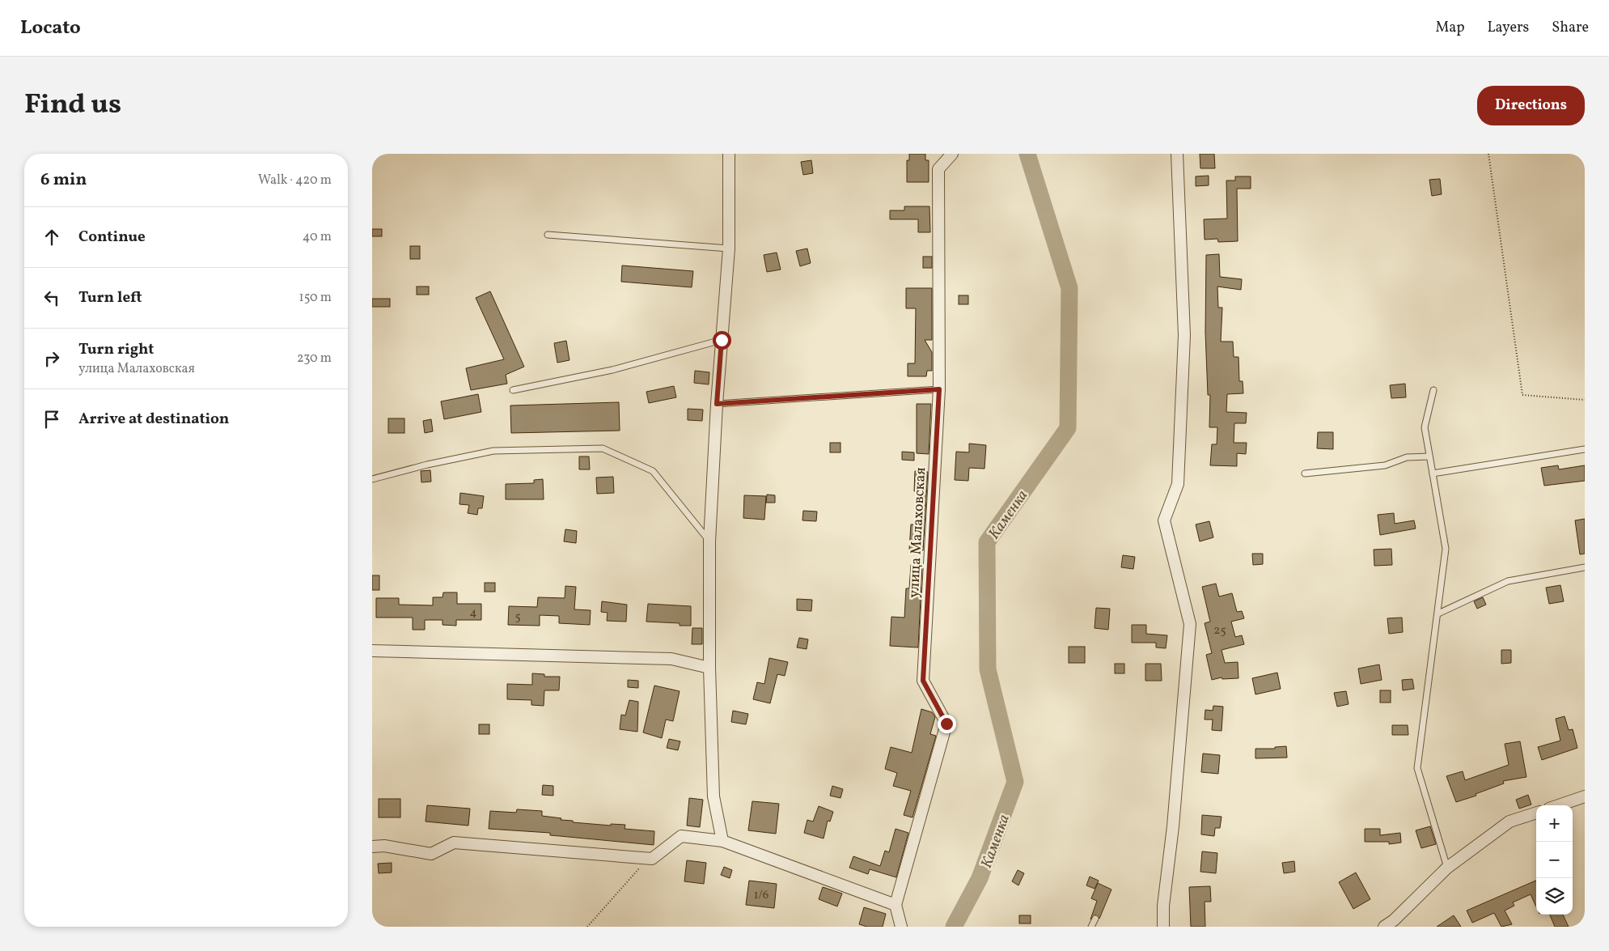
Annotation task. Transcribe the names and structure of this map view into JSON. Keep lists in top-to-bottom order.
{
  "streets": {
    "street": ["улица Малаховская"]
  },
  "water": ["Каменка"],
  "house_numbers": [
    "4",
    "5",
    "25",
    "1/6"
  ],
  "page": {
    "header": "Locato",
    "nav": ["Map", "Layers", "Share"],
    "title": "Find us",
    "buttons": "Directions",
    "heading": ["6 min", "Walk · 420 m"],
    "list": [
      ["Continue", "40 m"],
      ["Turn left", "150 m"],
      ["Turn right", "улица Малаховская", "230 m"],
      "Arrive at destination"
    ],
    "map_buttons": ["+", "−"]
  }
}
